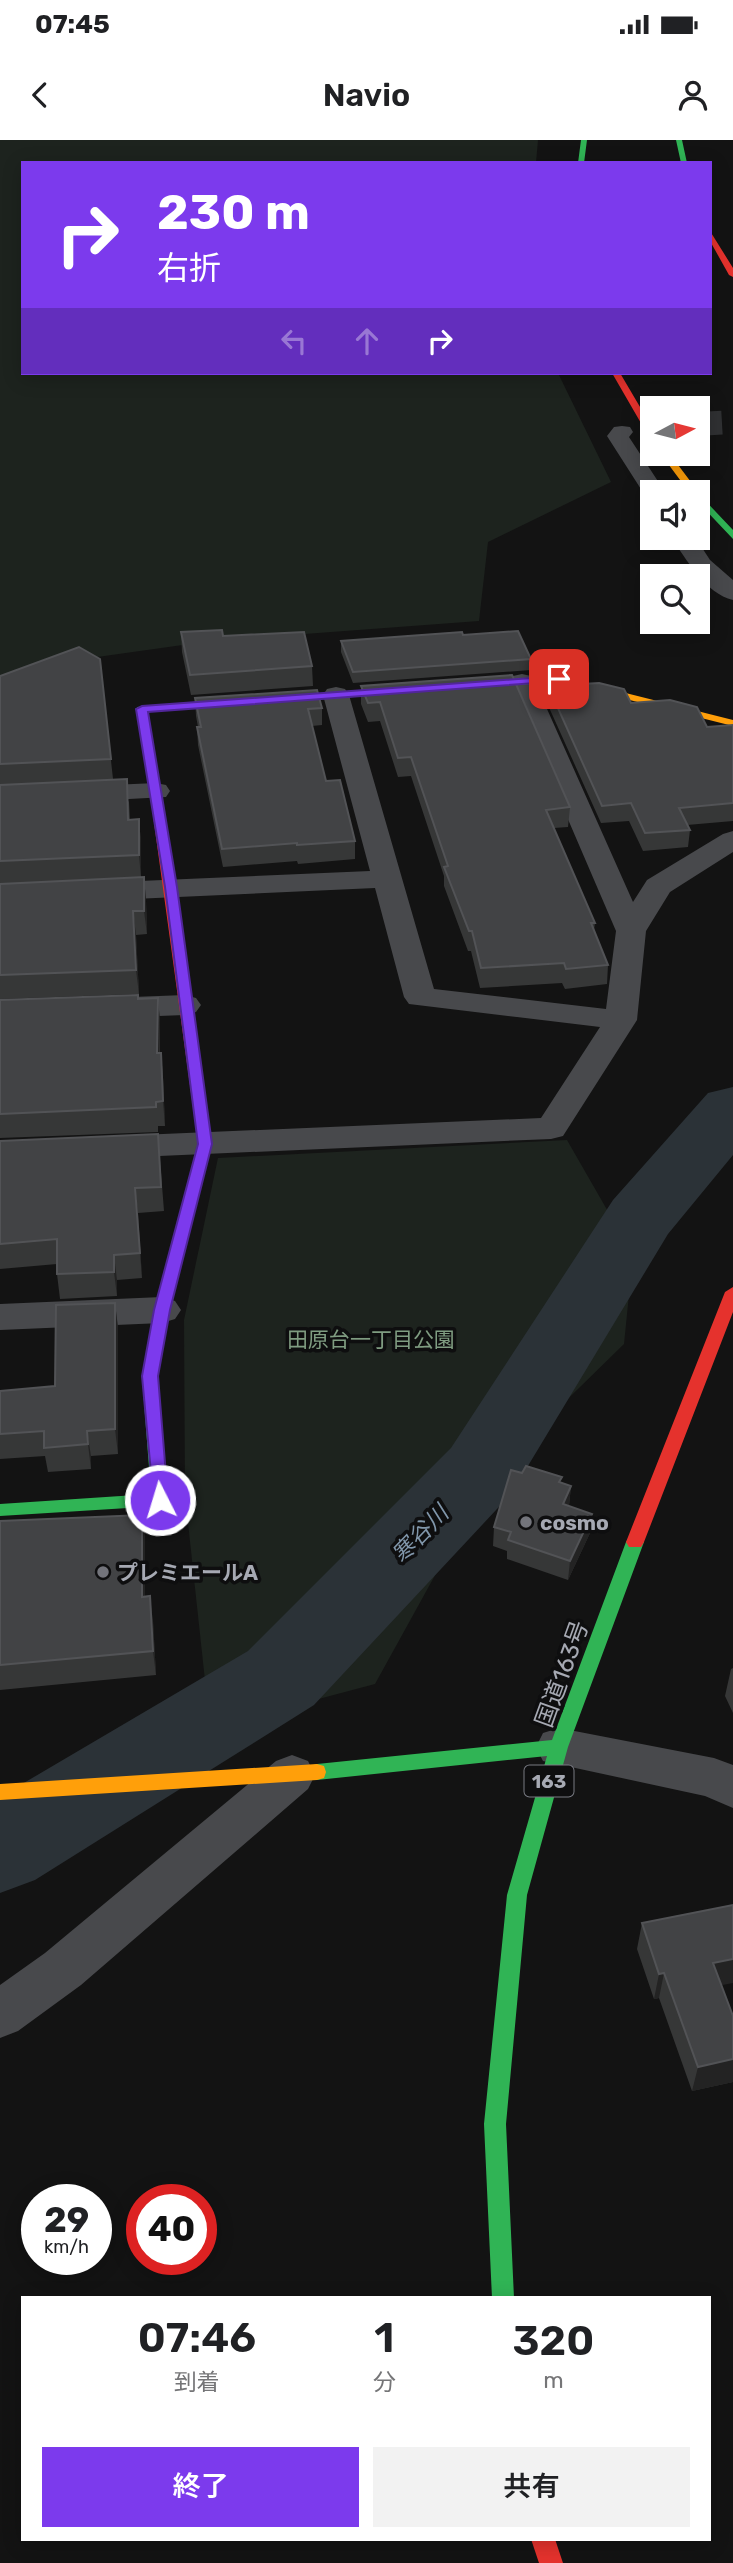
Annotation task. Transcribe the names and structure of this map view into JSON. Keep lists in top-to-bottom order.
{
  "streets": {
    "main road": ["国道163号", "163"]
  },
  "water": ["寒谷川"],
  "parks": ["田原台一丁目公園"],
  "places": ["cosmo", "プレミエールA"],
  "north": "right",
  "page": {
    "status": "07:45",
    "header": "Navio",
    "turn": ["230 m", "右折"],
    "speed": "29 km/h",
    "limit": "40",
    "eta": [
      "07:46",
      "到着",
      "1",
      "分",
      "320",
      "m"
    ],
    "buttons": ["終了", "共有"]
  }
}
